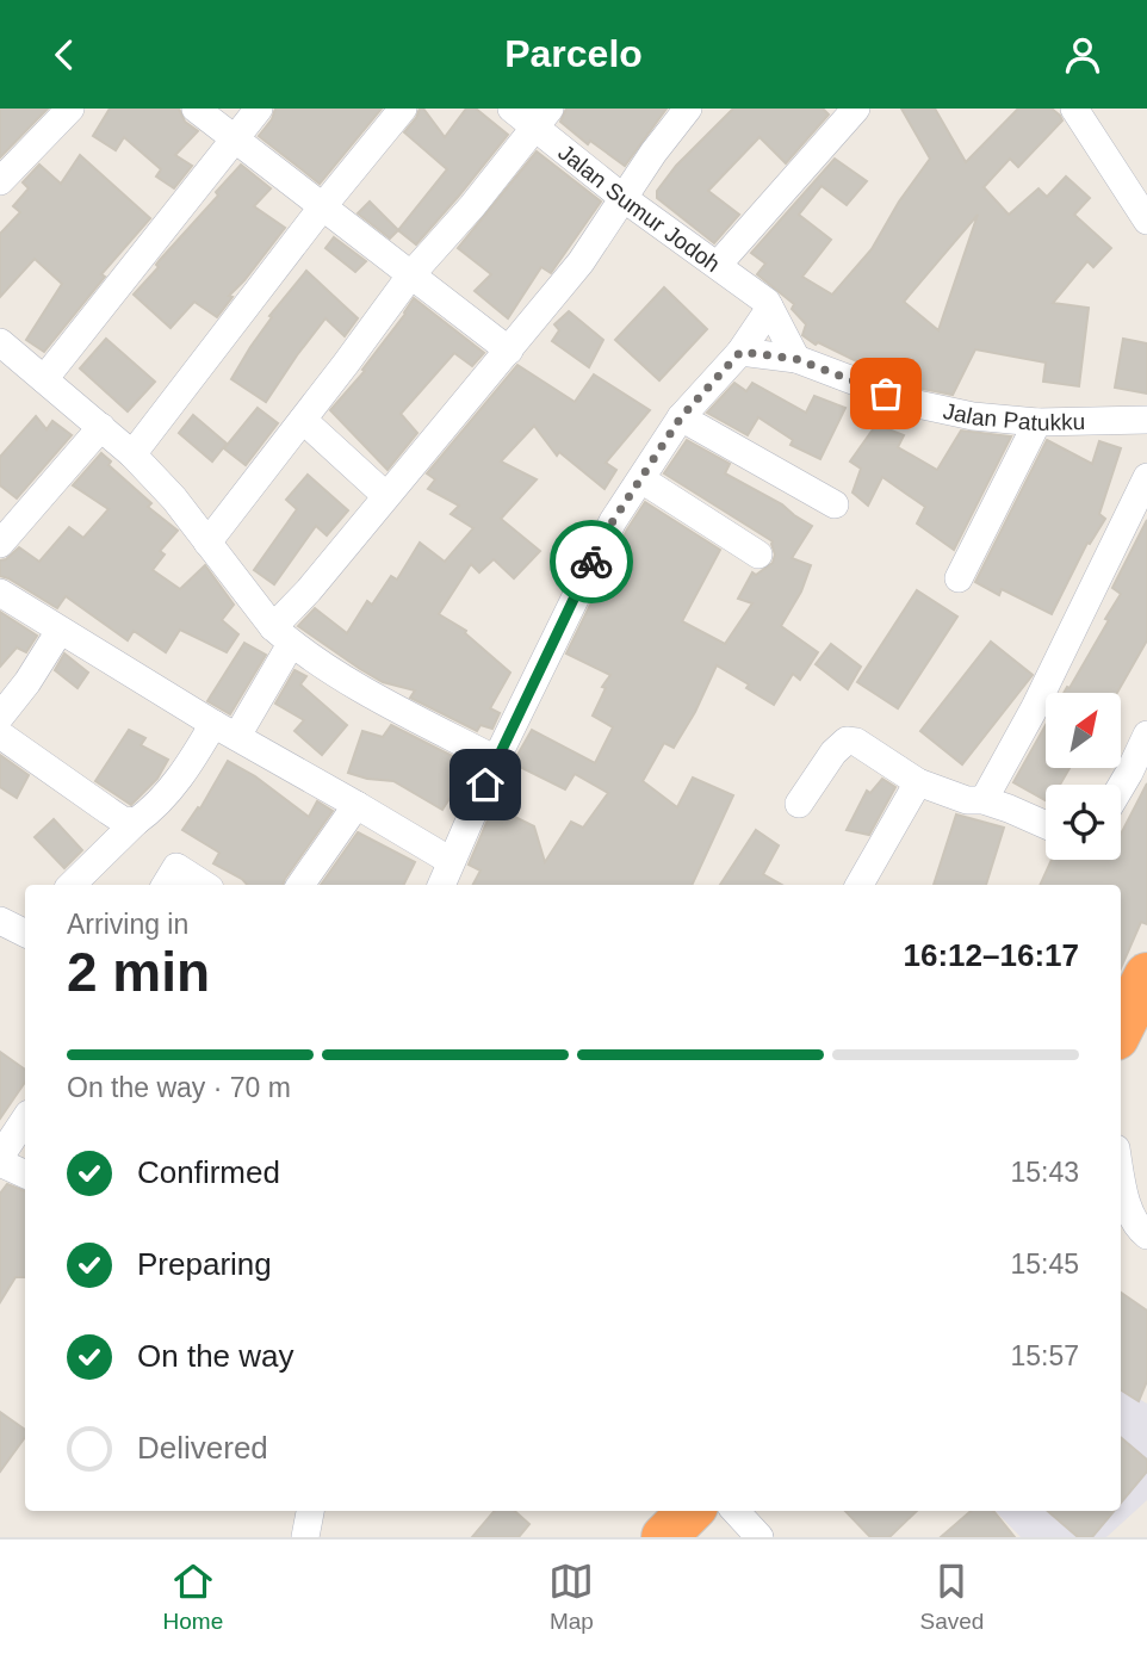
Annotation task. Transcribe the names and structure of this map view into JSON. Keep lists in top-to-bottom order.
{
  "streets": {
    "street": ["Jalan Sumur Jodoh", "Jalan Patukku"]
  },
  "north": "top right",
  "page": {
    "header": "Parcelo",
    "heading": ["2 min", "Arriving in", "16:12–16:17"],
    "bar": "On the way · 70 m",
    "list": [
      ["Confirmed", "15:43"],
      ["Preparing", "15:45"],
      ["On the way", "15:57"],
      "Delivered"
    ],
    "tabs": ["Home", "Map", "Saved"]
  }
}
